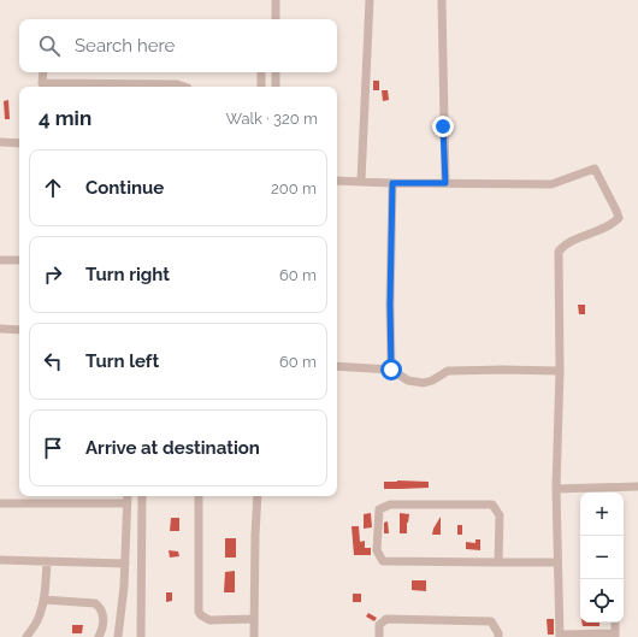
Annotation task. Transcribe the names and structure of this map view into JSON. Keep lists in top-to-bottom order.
{
  "page": {
    "search": "Search here",
    "heading": ["4 min", "Walk · 320 m"],
    "list": [
      ["Continue", "200 m"],
      ["Turn right", "60 m"],
      ["Turn left", "60 m"],
      "Arrive at destination"
    ],
    "map_buttons": ["+", "−"]
  }
}
